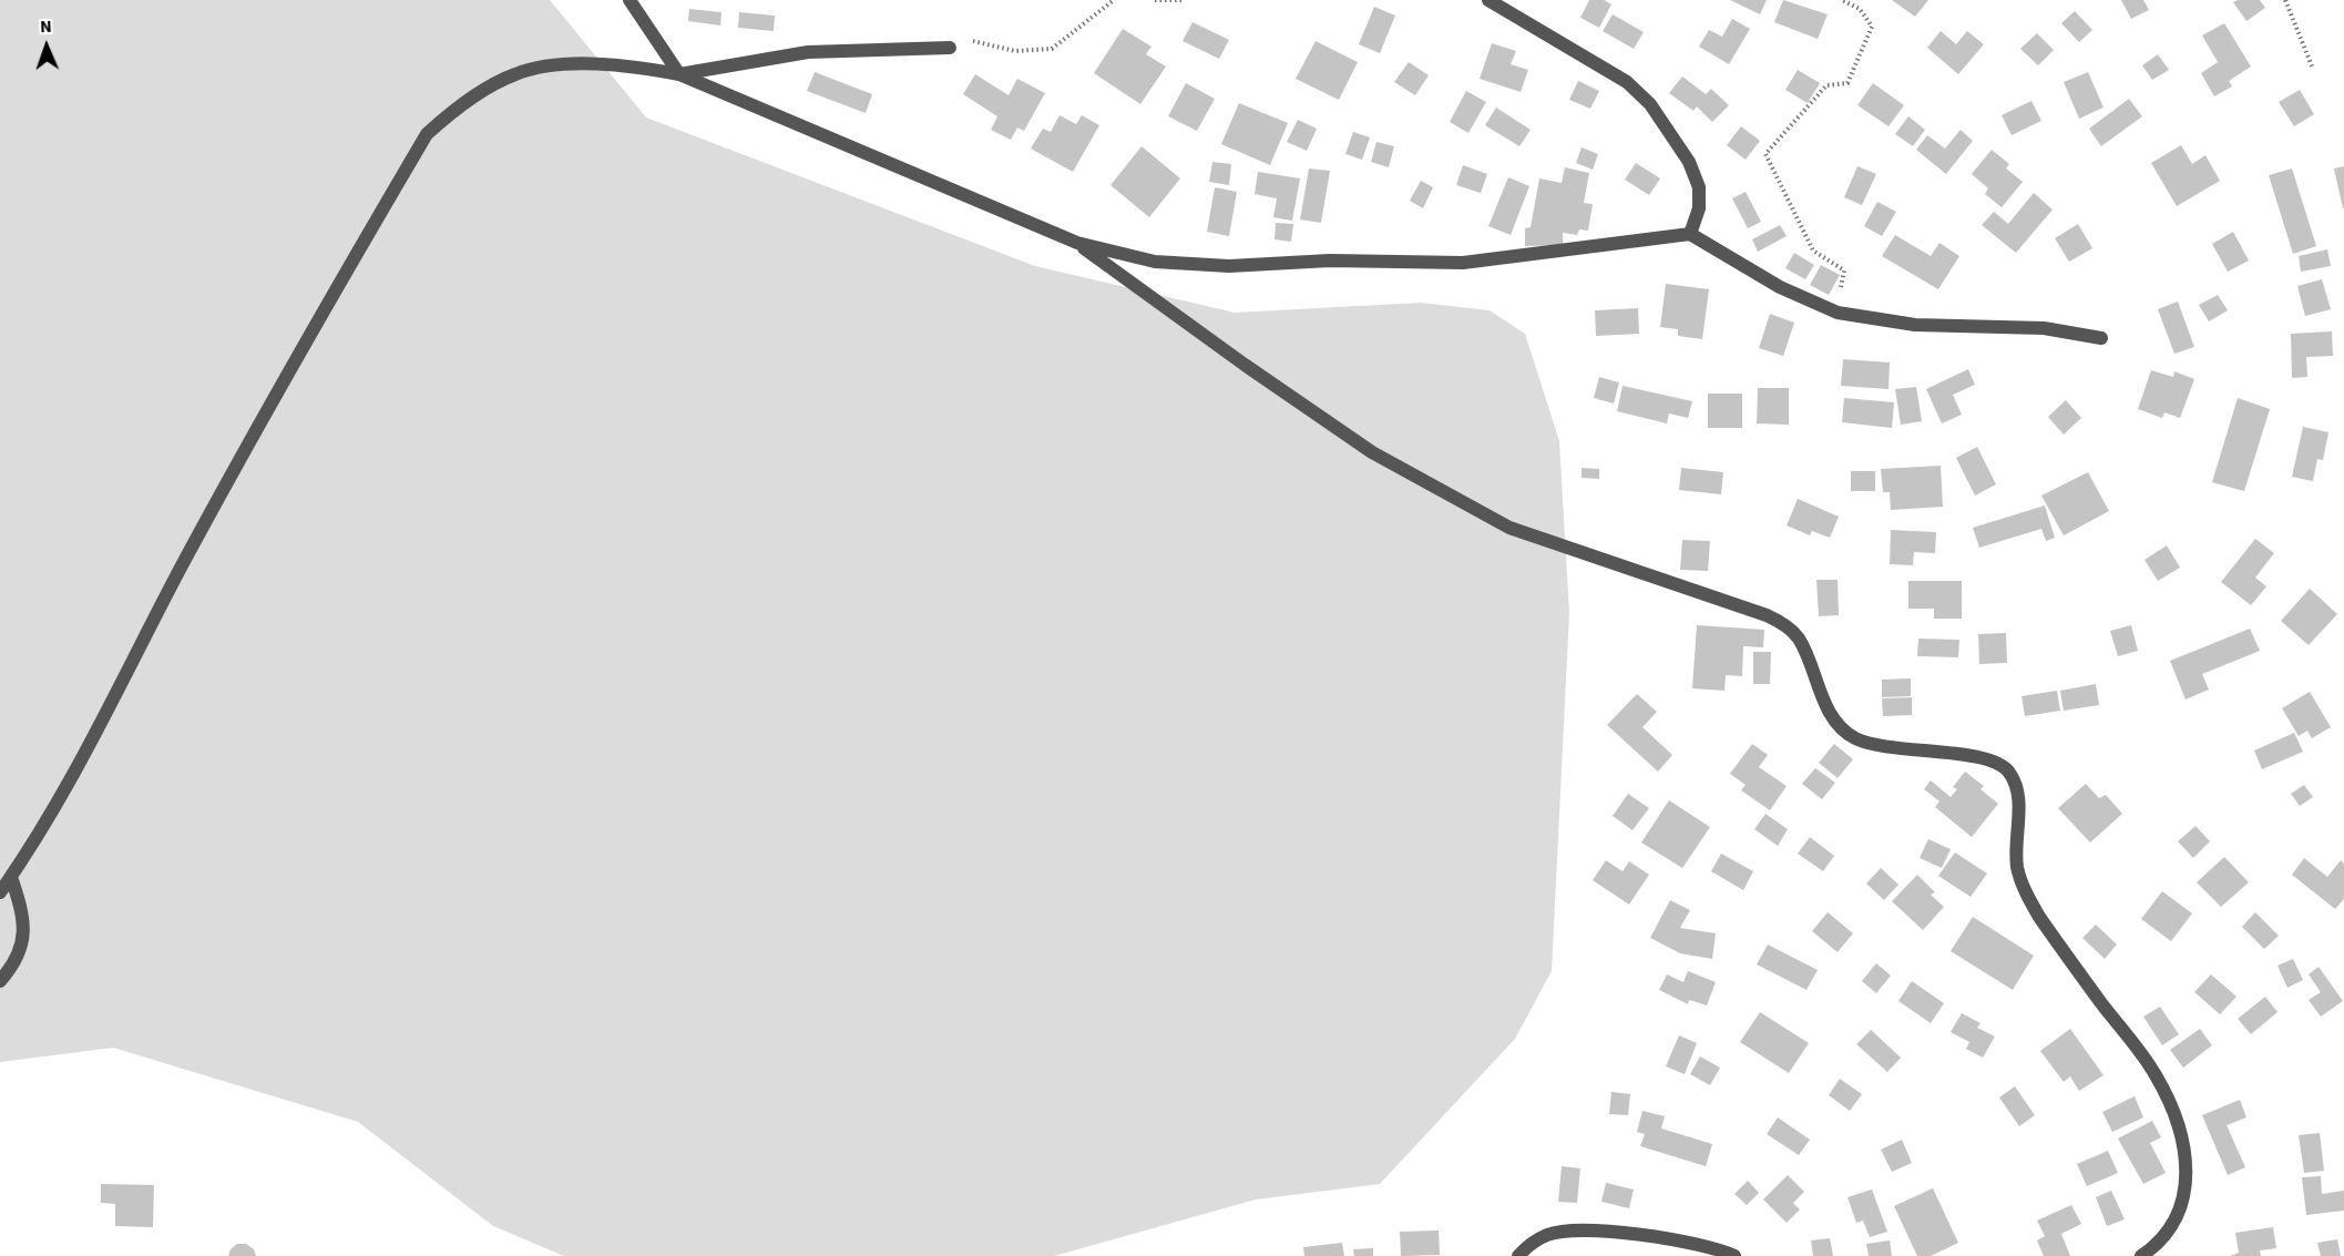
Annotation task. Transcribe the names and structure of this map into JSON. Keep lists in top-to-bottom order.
{
  "north": "top"
}
